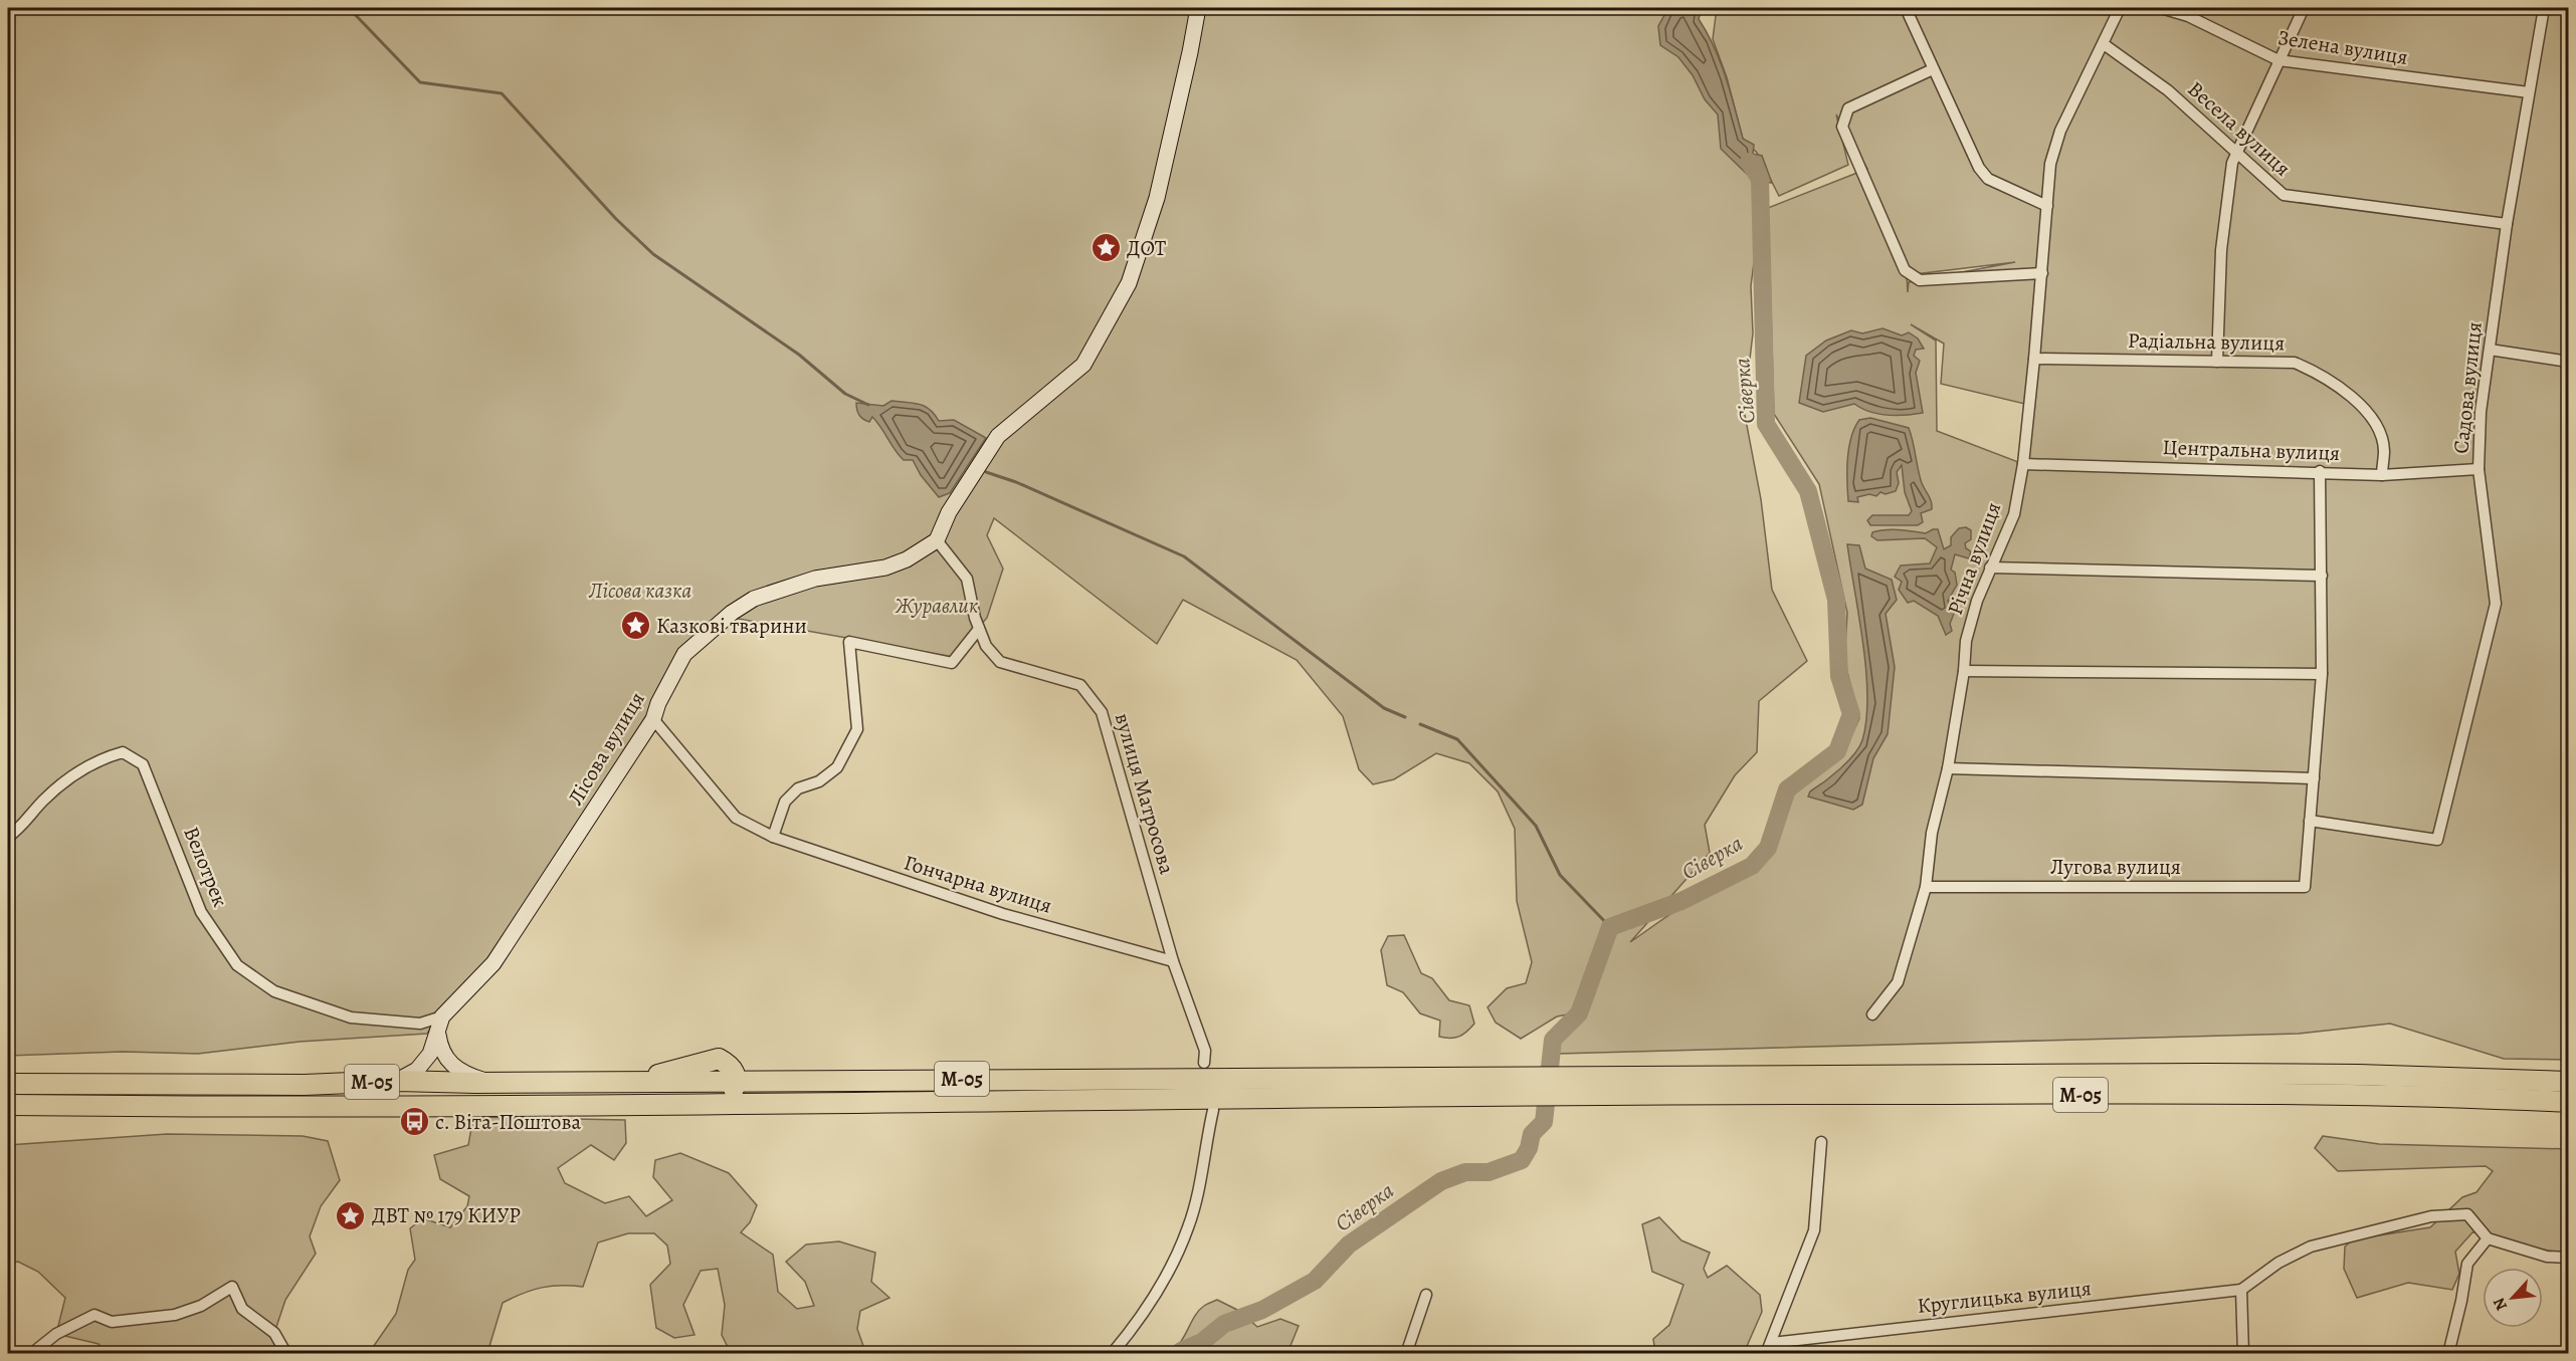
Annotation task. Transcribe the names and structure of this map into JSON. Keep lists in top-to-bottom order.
{
  "streets": {
    "highway": ["М-05"],
    "street": [
      "Зелена вулиця",
      "Весела вулиця",
      "Радіальна вулиця",
      "Садова вулиця",
      "Центральна вулиця",
      "Річна вулиця",
      "Лісова вулиця",
      "вулиця Матросова",
      "Велотрек",
      "Лугова вулиця",
      "Гончарна вулиця",
      "Круглицька вулиця"
    ]
  },
  "crossings": [
    ["Зелена вулиця", "Садова вулиця"],
    ["Весела вулиця", "Садова вулиця"],
    ["Весела вулиця", "Річна вулиця"],
    ["Радіальна вулиця", "Центральна вулиця"],
    ["Радіальна вулиця", "Річна вулиця"],
    ["Садова вулиця", "Центральна вулиця"],
    ["Садова вулиця", "Лугова вулиця"],
    ["Центральна вулиця", "Річна вулиця"],
    ["Річна вулиця", "Лугова вулиця"],
    ["Лісова вулиця", "вулиця Матросова"],
    ["Лісова вулиця", "Велотрек"],
    ["Лісова вулиця", "Гончарна вулиця"],
    ["вулиця Матросова", "Гончарна вулиця"]
  ],
  "water": ["Сіверка"],
  "parks": ["Лісова казка", "Журавлик"],
  "places": {
    "place": ["ДОТ", "Казкові тварини", "ДВТ № 179 КИУР"],
    "bus stop": ["с. Віта-Поштова"]
  },
  "north": "bottom left"
}
